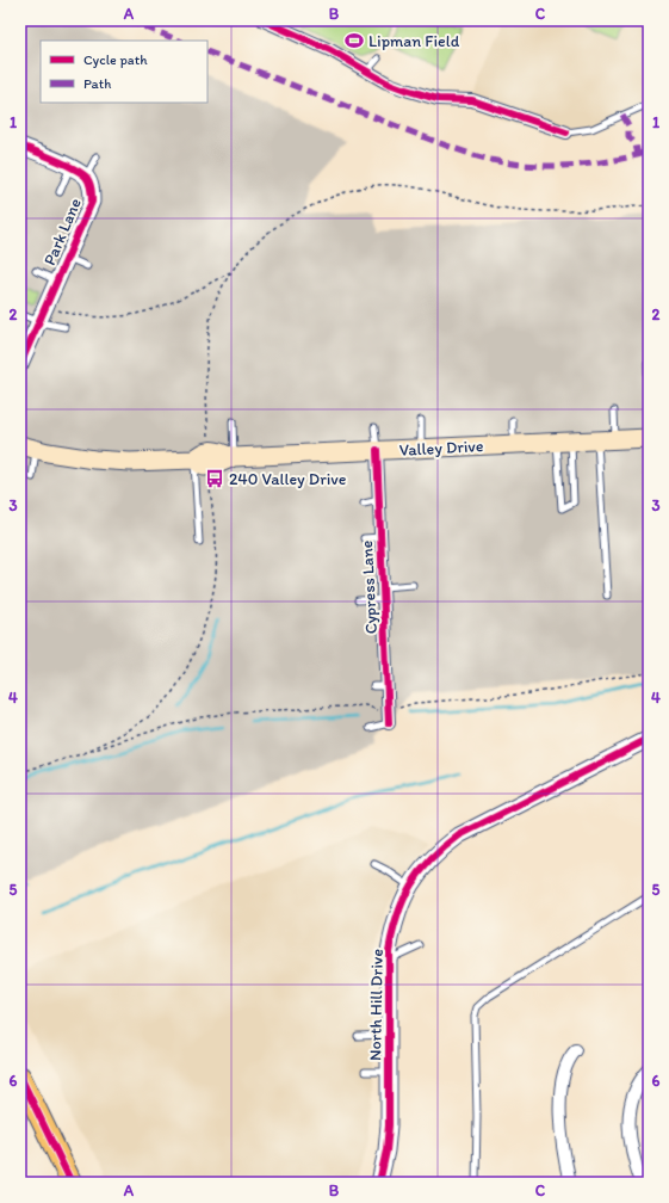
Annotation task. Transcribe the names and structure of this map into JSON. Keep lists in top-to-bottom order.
{
  "streets": {
    "main road": ["Valley Drive"],
    "street": ["Park Lane", "Cypress Lane", "North Hill Drive"]
  },
  "crossings": [
    ["Valley Drive", "Cypress Lane"]
  ],
  "places": {
    "sports": ["Lipman Field"],
    "bus stop": ["240 Valley Drive"]
  },
  "legend": ["Cycle path", "Path"],
  "grid": {
    "columns": ["A", "B", "C"],
    "rows": [
      "1",
      "2",
      "3",
      "4",
      "5",
      "6"
    ]
  }
}
